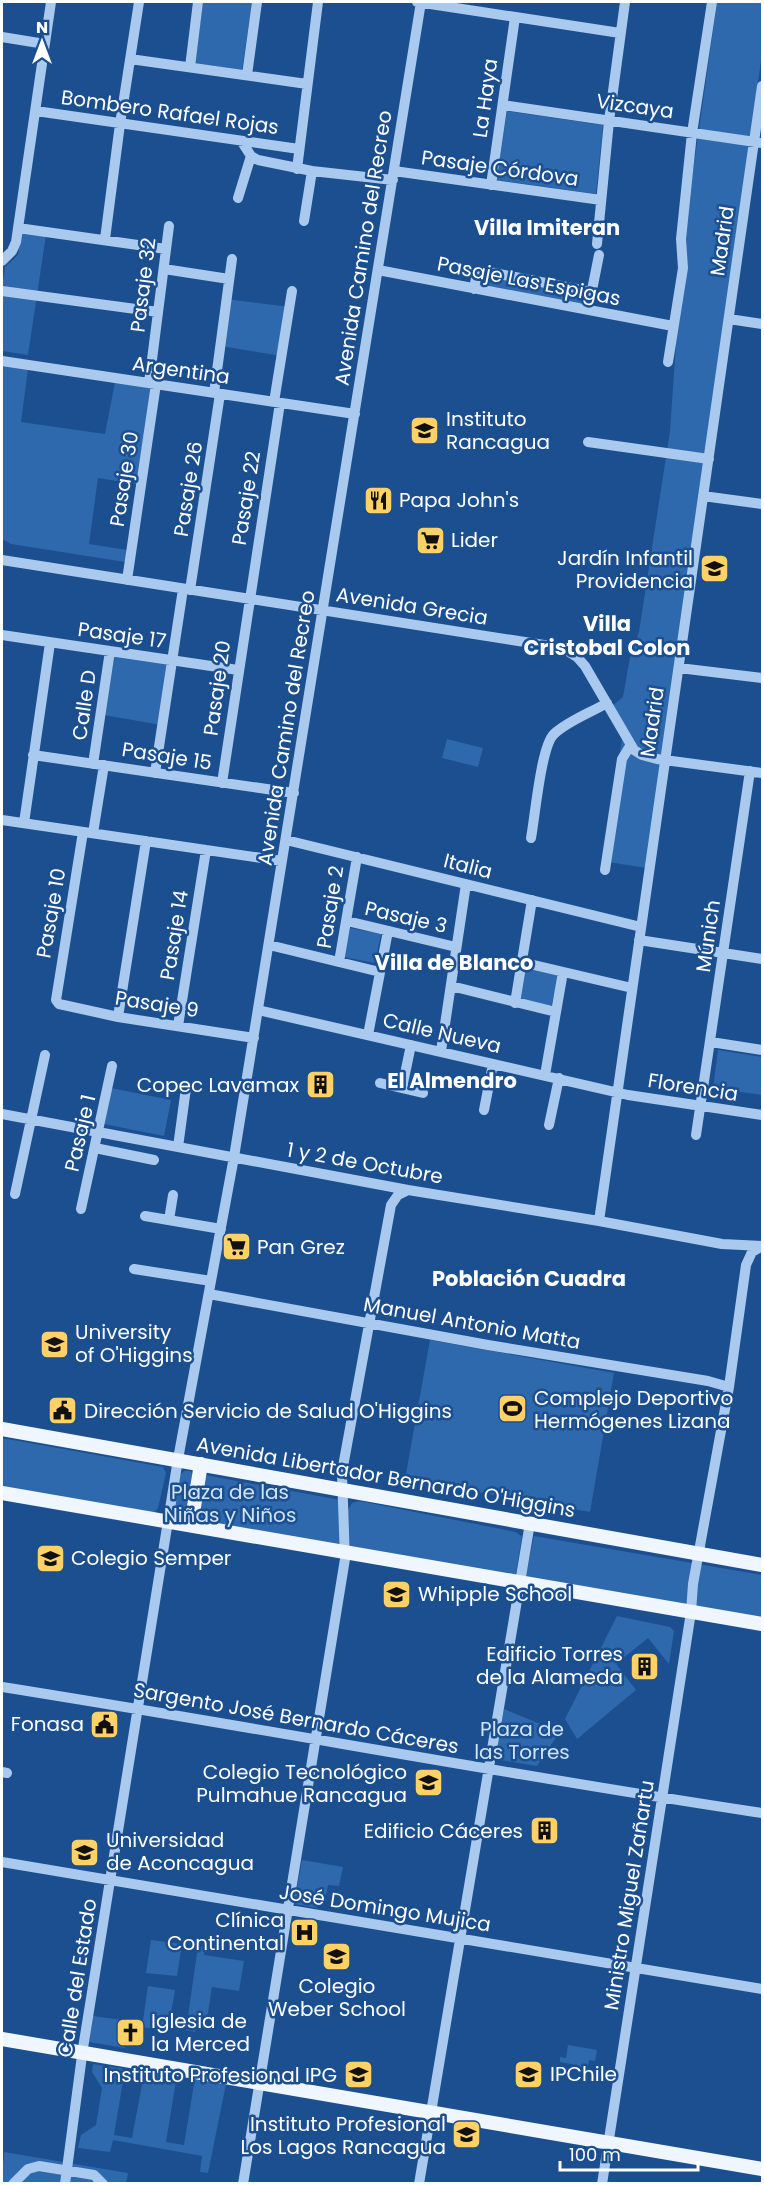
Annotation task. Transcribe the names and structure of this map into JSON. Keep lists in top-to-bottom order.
{
  "streets": {
    "main road": ["Avenida Libertador Bernardo O'Higgins"],
    "street": [
      "La Haya",
      "Vizcaya",
      "Bombero Rafael Rojas",
      "Pasaje Córdova",
      "Madrid",
      "Avenida Camino del Recreo",
      "Pasaje Las Espigas",
      "Pasaje 32",
      "Argentina",
      "Pasaje 30",
      "Pasaje 26",
      "Pasaje 22",
      "Avenida Grecia",
      "Pasaje 17",
      "Pasaje 20",
      "Calle D",
      "Pasaje 15",
      "Italia",
      "Pasaje 2",
      "Pasaje 10",
      "Pasaje 3",
      "Pasaje 14",
      "Múnich",
      "Pasaje 9",
      "Calle Nueva",
      "Florencia",
      "Pasaje 1",
      "1 y 2 de Octubre",
      "Manuel Antonio Matta",
      "Sargento José Bernardo Cáceres",
      "Ministro Miguel Zañartu",
      "José Domingo Mujica",
      "Calle del Estado"
    ]
  },
  "crossings": [
    ["La Haya", "Vizcaya"],
    ["La Haya", "Pasaje Córdova"],
    ["Vizcaya", "Madrid"],
    ["Bombero Rafael Rojas", "Pasaje Córdova"],
    ["Bombero Rafael Rojas", "Avenida Camino del Recreo"],
    ["Pasaje Córdova", "Avenida Camino del Recreo"],
    ["Madrid", "Italia"],
    ["Madrid", "Calle Nueva"],
    ["Madrid", "Florencia"],
    ["Madrid", "1 y 2 de Octubre"],
    ["Avenida Camino del Recreo", "Pasaje Las Espigas"],
    ["Avenida Camino del Recreo", "Argentina"],
    ["Avenida Camino del Recreo", "Avenida Grecia"],
    ["Avenida Camino del Recreo", "Pasaje 15"],
    ["Avenida Camino del Recreo", "Italia"],
    ["Avenida Camino del Recreo", "Pasaje 9"],
    ["Avenida Camino del Recreo", "Calle Nueva"],
    ["Avenida Camino del Recreo", "1 y 2 de Octubre"],
    ["Avenida Camino del Recreo", "Manuel Antonio Matta"],
    ["Avenida Camino del Recreo", "Avenida Libertador Bernardo O'Higgins"],
    ["Avenida Camino del Recreo", "Calle del Estado"],
    ["Pasaje 32", "Argentina"],
    ["Pasaje 32", "Pasaje 30"],
    ["Argentina", "Pasaje 30"],
    ["Argentina", "Pasaje 26"],
    ["Argentina", "Pasaje 22"],
    ["Pasaje 30", "Avenida Grecia"],
    ["Pasaje 26", "Avenida Grecia"],
    ["Pasaje 26", "Pasaje 17"],
    ["Pasaje 26", "Pasaje 15"],
    ["Pasaje 22", "Avenida Grecia"],
    ["Pasaje 22", "Pasaje 20"],
    ["Avenida Grecia", "Pasaje 20"],
    ["Pasaje 17", "Pasaje 20"],
    ["Pasaje 17", "Calle D"],
    ["Pasaje 20", "Pasaje 15"],
    ["Calle D", "Pasaje 15"],
    ["Calle D", "Pasaje 10"],
    ["Italia", "Pasaje 2"],
    ["Pasaje 2", "Pasaje 3"],
    ["Pasaje 10", "Pasaje 9"],
    ["Pasaje 14", "Pasaje 9"],
    ["Múnich", "Florencia"],
    ["Calle Nueva", "Florencia"],
    ["Pasaje 1", "1 y 2 de Octubre"],
    ["1 y 2 de Octubre", "Ministro Miguel Zañartu"],
    ["Manuel Antonio Matta", "Ministro Miguel Zañartu"],
    ["Avenida Libertador Bernardo O'Higgins", "Ministro Miguel Zañartu"],
    ["Avenida Libertador Bernardo O'Higgins", "Calle del Estado"],
    ["Sargento José Bernardo Cáceres", "Ministro Miguel Zañartu"],
    ["Sargento José Bernardo Cáceres", "Calle del Estado"],
    ["Ministro Miguel Zañartu", "José Domingo Mujica"],
    ["José Domingo Mujica", "Calle del Estado"]
  ],
  "districts": [
    "Villa Imiteran",
    "Villa Cristobal Colon",
    "Villa de Blanco",
    "El Almendro",
    "Población Cuadra"
  ],
  "parks": ["Plaza de las Niñas y Niños", "Plaza de las Torres"],
  "places": {
    "school or university": [
      "Instituto Rancagua",
      "Jardín Infantil Providencia",
      "University of O'Higgins",
      "Colegio Semper",
      "Whipple School",
      "Colegio Tecnológico Pulmahue Rancagua",
      "Universidad de Aconcagua",
      "Colegio Weber School",
      "IPChile",
      "Instituto Profesional IPG",
      "Instituto Profesional Los Lagos Rancagua"
    ],
    "restaurant": ["Papa John's"],
    "supermarket": ["Lider", "Pan Grez"],
    "building": ["Copec Lavamax", "Edificio Torres de la Alameda", "Edificio Cáceres"],
    "sports": ["Complejo Deportivo Hermógenes Lizana"],
    "public building": ["Dirección Servicio de Salud O'Higgins", "Fonasa"],
    "hospital": ["Clínica Continental"],
    "church": ["Iglesia de la Merced"]
  },
  "scale_bar": "100 m",
  "north": "top"
}
